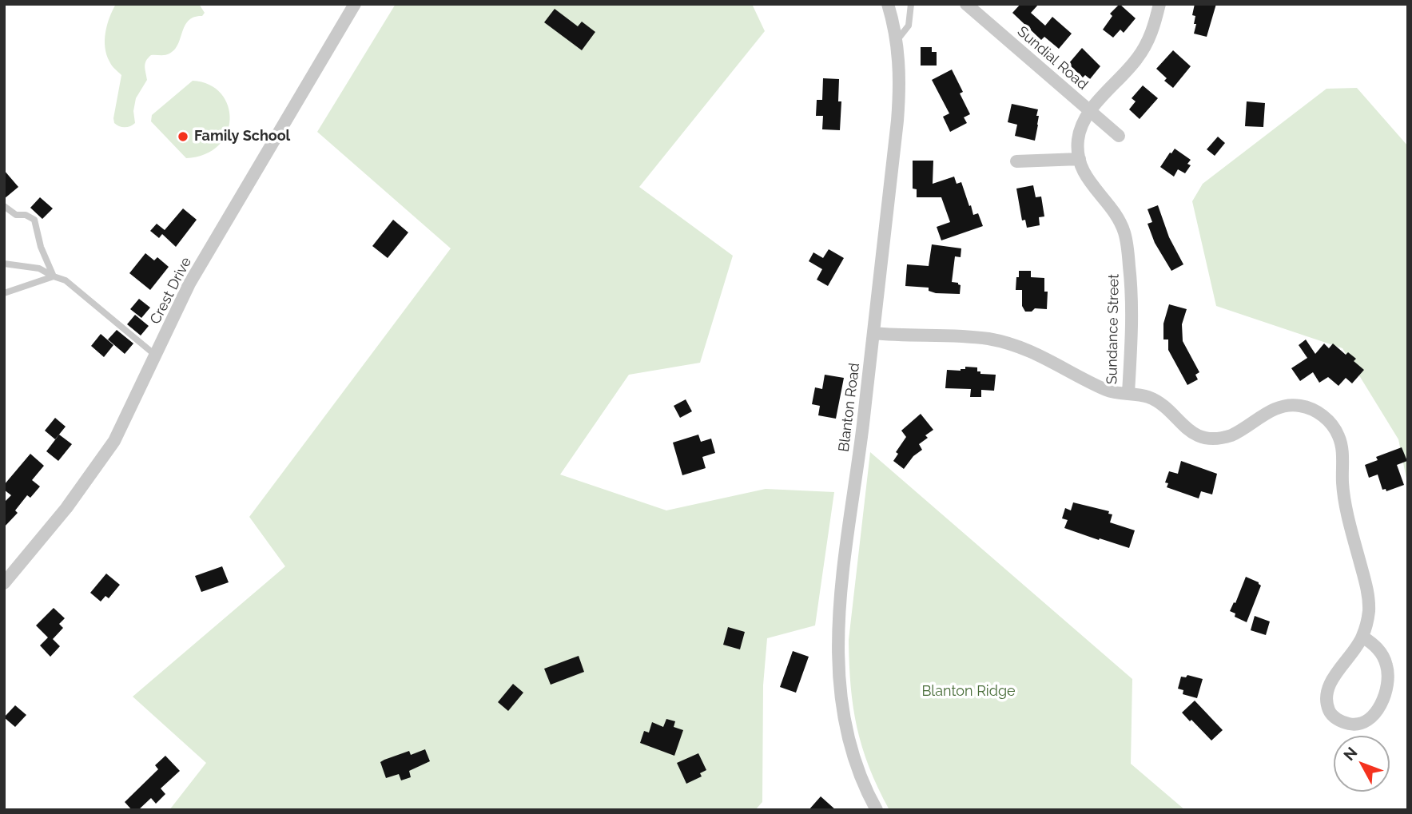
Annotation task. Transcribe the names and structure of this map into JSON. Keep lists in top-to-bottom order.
{
  "streets": {
    "street": [
      "Sundial Road",
      "Crest Drive",
      "Sundance Street",
      "Blanton Road"
    ]
  },
  "crossings": [
    ["Sundial Road", "Sundance Street"]
  ],
  "parks": ["Blanton Ridge"],
  "places": ["Family School"],
  "north": "top left"
}
